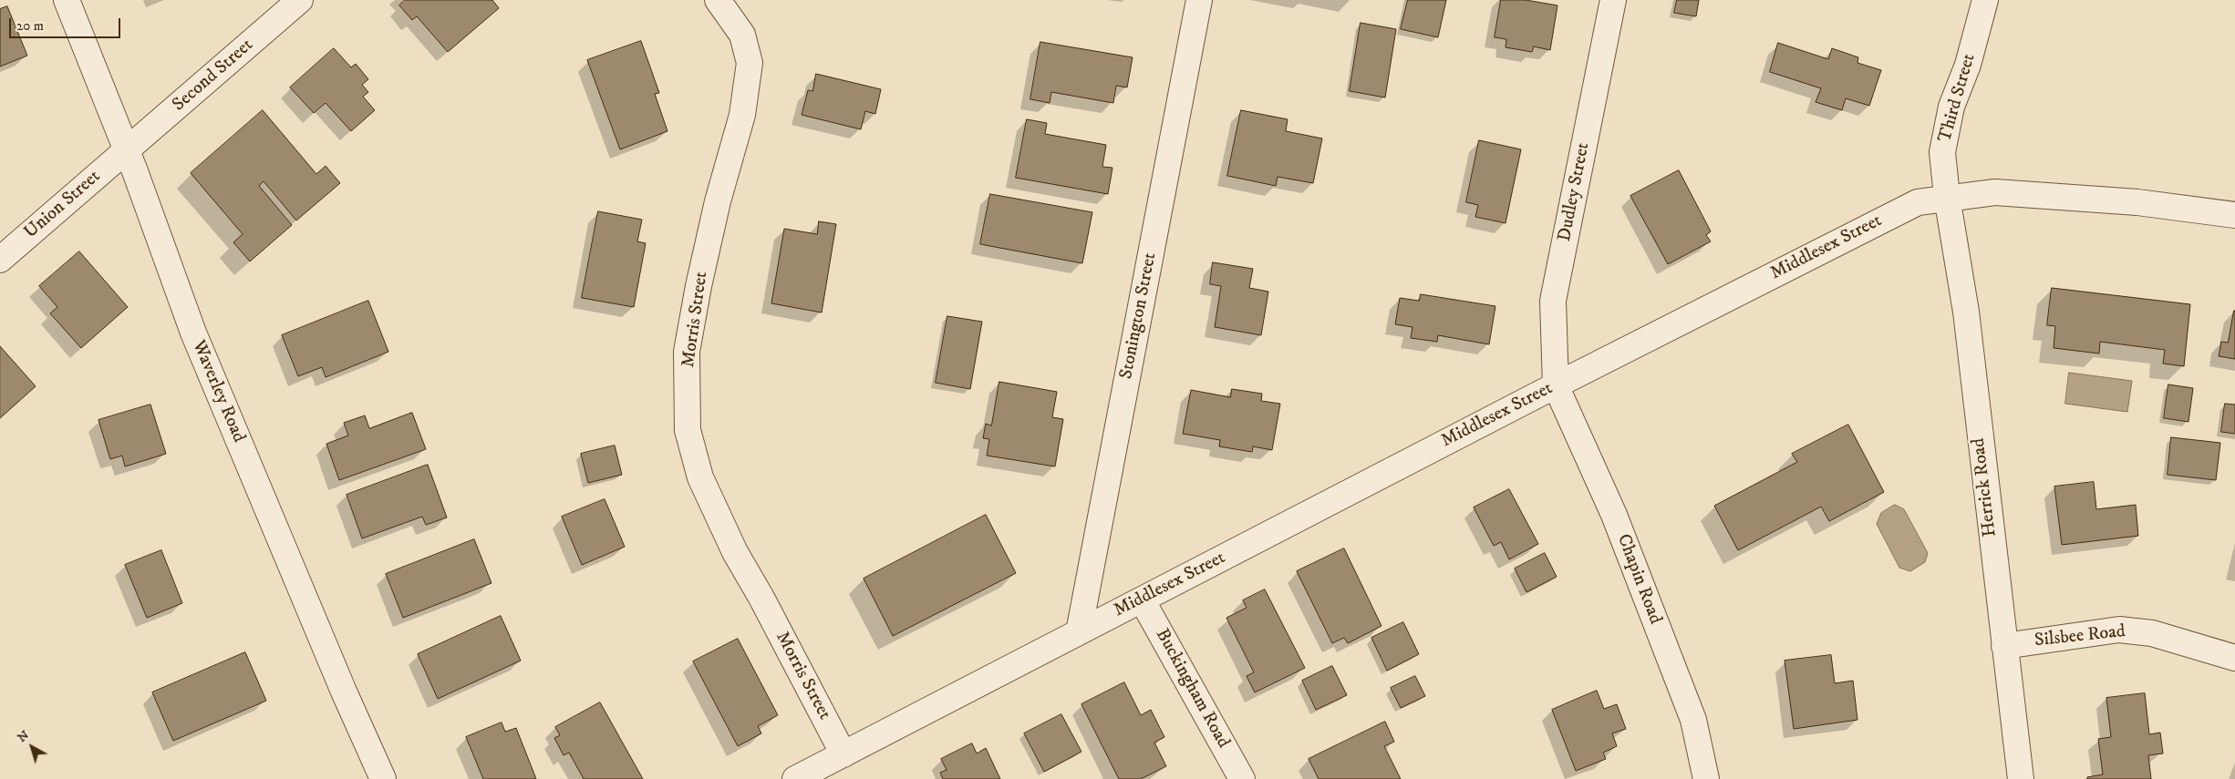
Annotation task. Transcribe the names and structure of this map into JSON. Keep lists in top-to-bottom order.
{
  "streets": {
    "street": [
      "Second Street",
      "Third Street",
      "Dudley Street",
      "Union Street",
      "Middlesex Street",
      "Stonington Street",
      "Morris Street",
      "Waverley Road",
      "Herrick Road",
      "Chapin Road",
      "Silsbee Road",
      "Buckingham Road"
    ]
  },
  "crossings": [
    ["Second Street", "Union Street"],
    ["Second Street", "Waverley Road"],
    ["Third Street", "Middlesex Street"],
    ["Third Street", "Herrick Road"],
    ["Dudley Street", "Middlesex Street"],
    ["Dudley Street", "Chapin Road"],
    ["Union Street", "Waverley Road"],
    ["Middlesex Street", "Stonington Street"],
    ["Middlesex Street", "Morris Street"],
    ["Middlesex Street", "Herrick Road"],
    ["Middlesex Street", "Chapin Road"],
    ["Middlesex Street", "Buckingham Road"],
    ["Herrick Road", "Silsbee Road"]
  ],
  "scale_bar": "20 m",
  "north": "top left"
}
